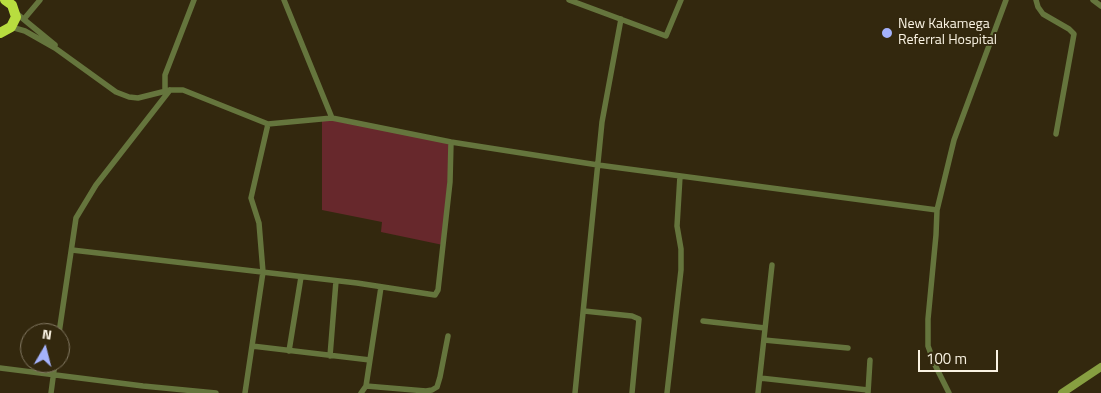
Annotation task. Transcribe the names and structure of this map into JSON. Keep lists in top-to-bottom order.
{
  "places": ["New Kakamega Referral Hospital"],
  "scale_bar": "100 m",
  "north": "top"
}
